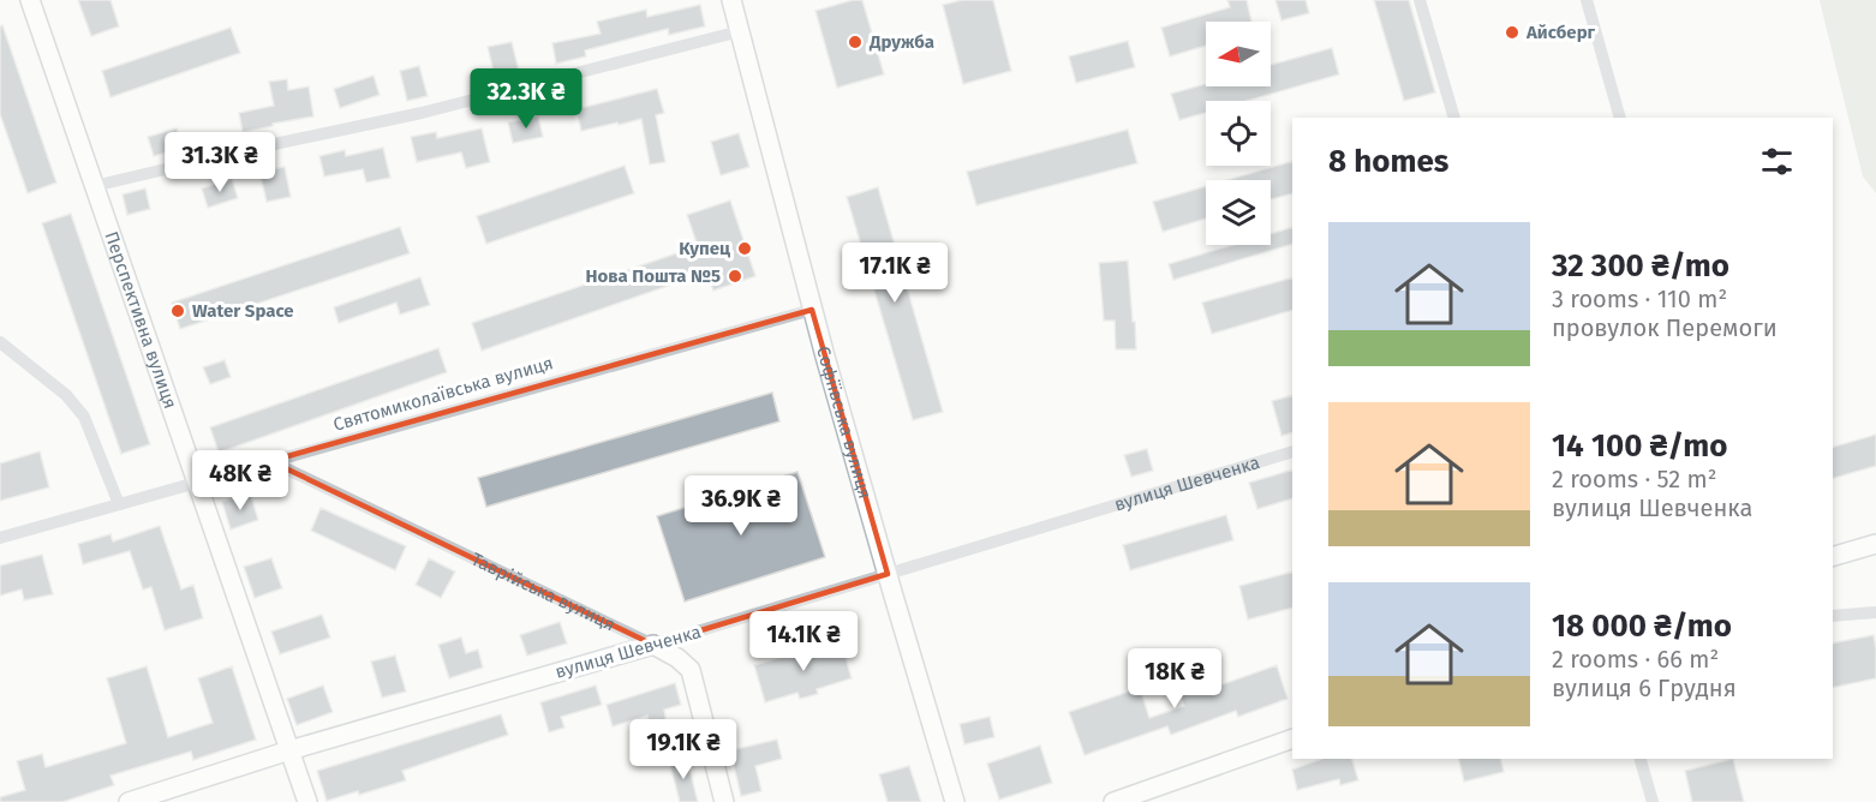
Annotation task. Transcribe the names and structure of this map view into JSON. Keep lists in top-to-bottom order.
{
  "streets": {
    "street": [
      "Перспективна вулиця",
      "Святомиколаївська вулиця",
      "Софіївська вулиця",
      "вулиця Шевченка",
      "Таврійська вулиця"
    ]
  },
  "crossings": [
    ["Перспективна вулиця", "Святомиколаївська вулиця"],
    ["Перспективна вулиця", "вулиця Шевченка"],
    ["Святомиколаївська вулиця", "Софіївська вулиця"],
    ["Святомиколаївська вулиця", "Таврійська вулиця"],
    ["Софіївська вулиця", "вулиця Шевченка"],
    ["вулиця Шевченка", "Таврійська вулиця"]
  ],
  "places": [
    "Айсберг",
    "Дружба",
    "Купец",
    "Нова Пошта №5",
    "Water Space"
  ],
  "north": "left",
  "page": {
    "price": [
      "32.3K ₴",
      "31.3K ₴",
      "17.1K ₴",
      "48K ₴",
      "36.9K ₴",
      "14.1K ₴",
      "18K ₴",
      "19.1K ₴"
    ],
    "heading": "8 homes",
    "list": [
      {
        "name": "32 300 ₴/mo",
        "note": "3 rooms · 110 m² · провулок Перемоги"
      },
      {
        "name": "14 100 ₴/mo",
        "note": "2 rooms · 52 m² · вулиця Шевченка"
      },
      {
        "name": "18 000 ₴/mo",
        "note": "2 rooms · 66 m² · вулиця 6 Грудня"
      }
    ]
  }
}
